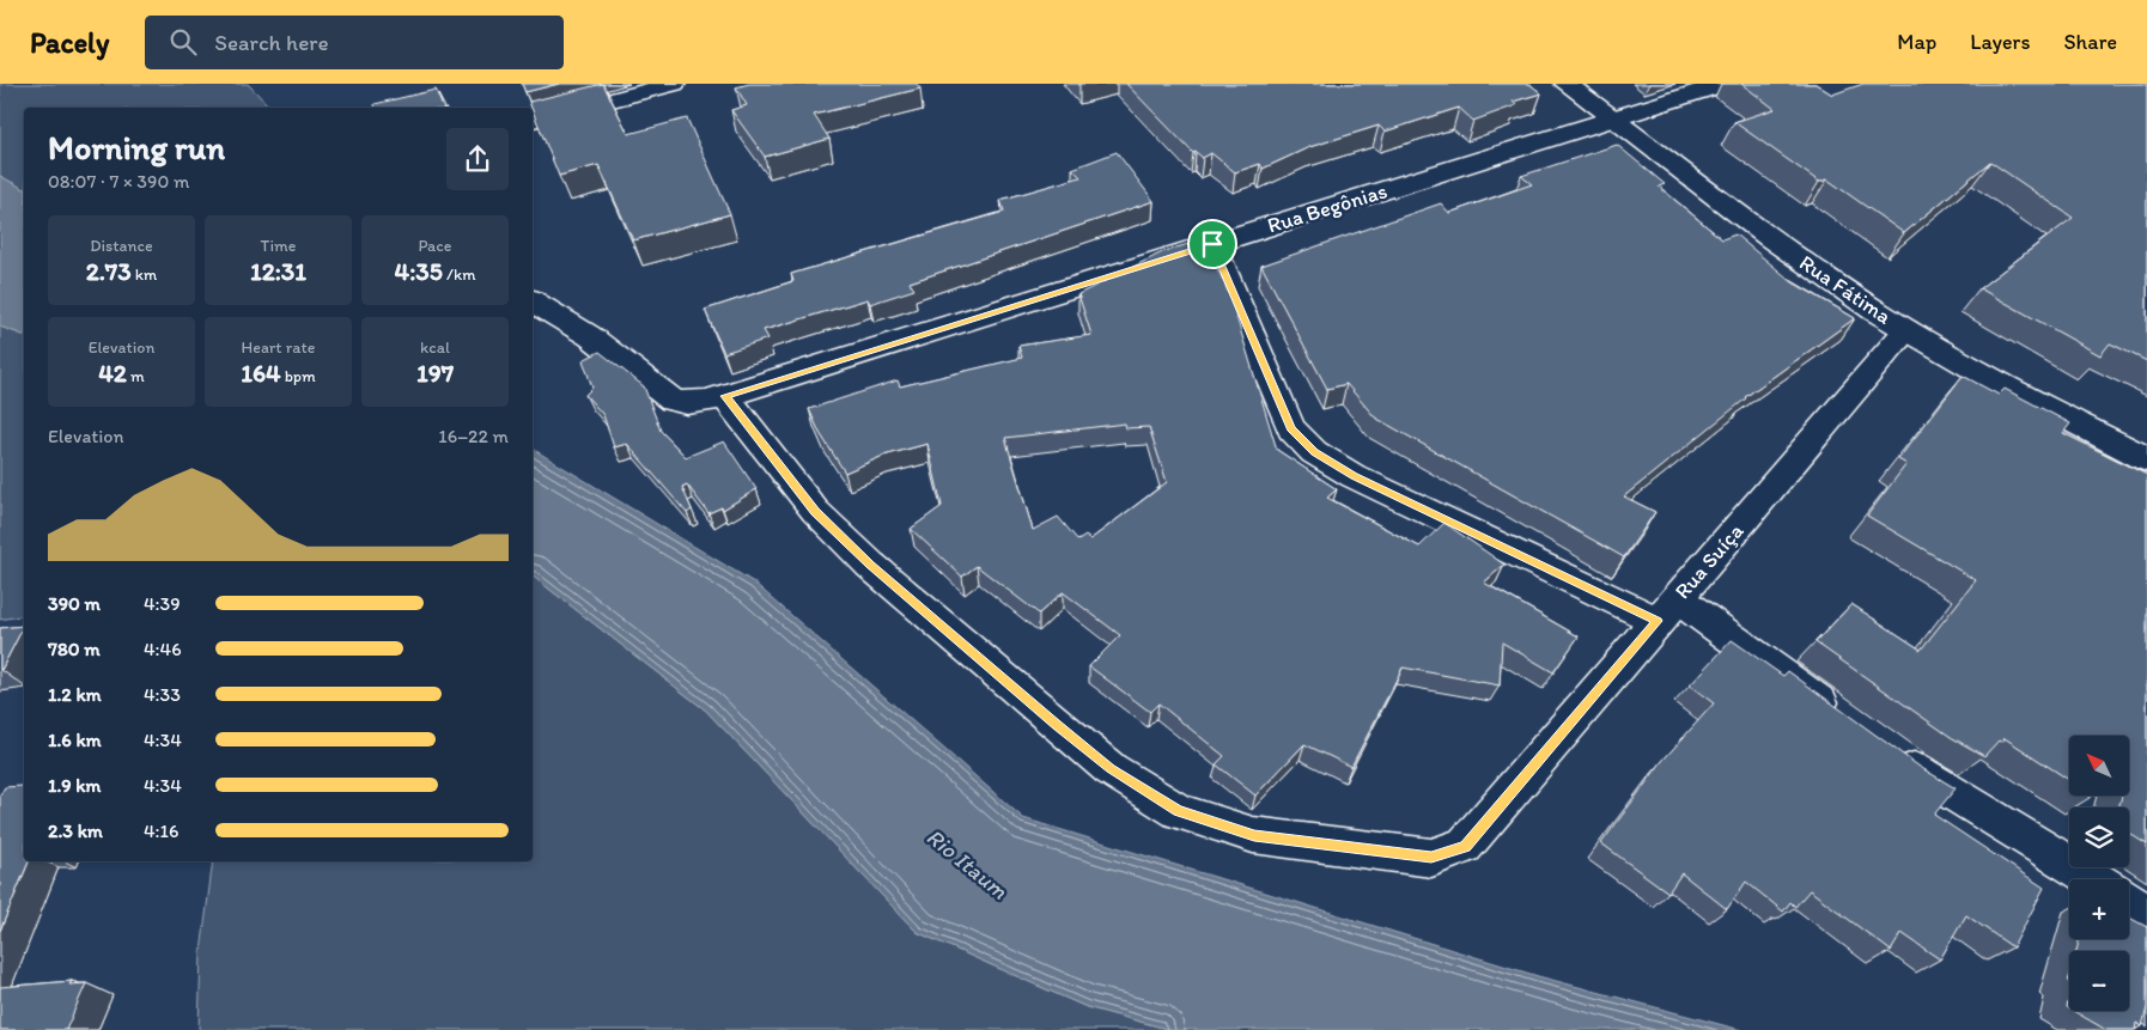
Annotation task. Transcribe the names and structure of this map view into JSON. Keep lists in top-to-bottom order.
{
  "streets": {
    "street": ["Rua Begônias", "Rua Fátima", "Rua Suíça"]
  },
  "crossings": [
    ["Rua Begônias", "Rua Fátima"],
    ["Rua Begônias", "Rua Suíça"],
    ["Rua Fátima", "Rua Suíça"]
  ],
  "water": ["Rio Itaum"],
  "north": "top left",
  "page": {
    "header": "Pacely",
    "search": "Search here",
    "nav": ["Map", "Layers", "Share"],
    "heading": ["Morning run", "08:07 · 7 × 390 m"],
    "stats": [
      ["Distance", "2.73 km"],
      ["Time", "12:31"],
      ["Pace", "4:35 /km"],
      ["Elevation", "42 m"],
      ["Heart rate", "164 bpm"],
      ["kcal", "197"]
    ],
    "chart": ["Elevation", "16–22 m"],
    "list": [
      {
        "name": "390 m",
        "note": "4:39"
      },
      {
        "name": "780 m",
        "note": "4:46"
      },
      {
        "name": "1.2 km",
        "note": "4:33"
      },
      {
        "name": "1.6 km",
        "note": "4:34"
      },
      {
        "name": "1.9 km",
        "note": "4:34"
      },
      {
        "name": "2.3 km",
        "note": "4:16"
      }
    ],
    "map_buttons": ["+", "−"]
  }
}
